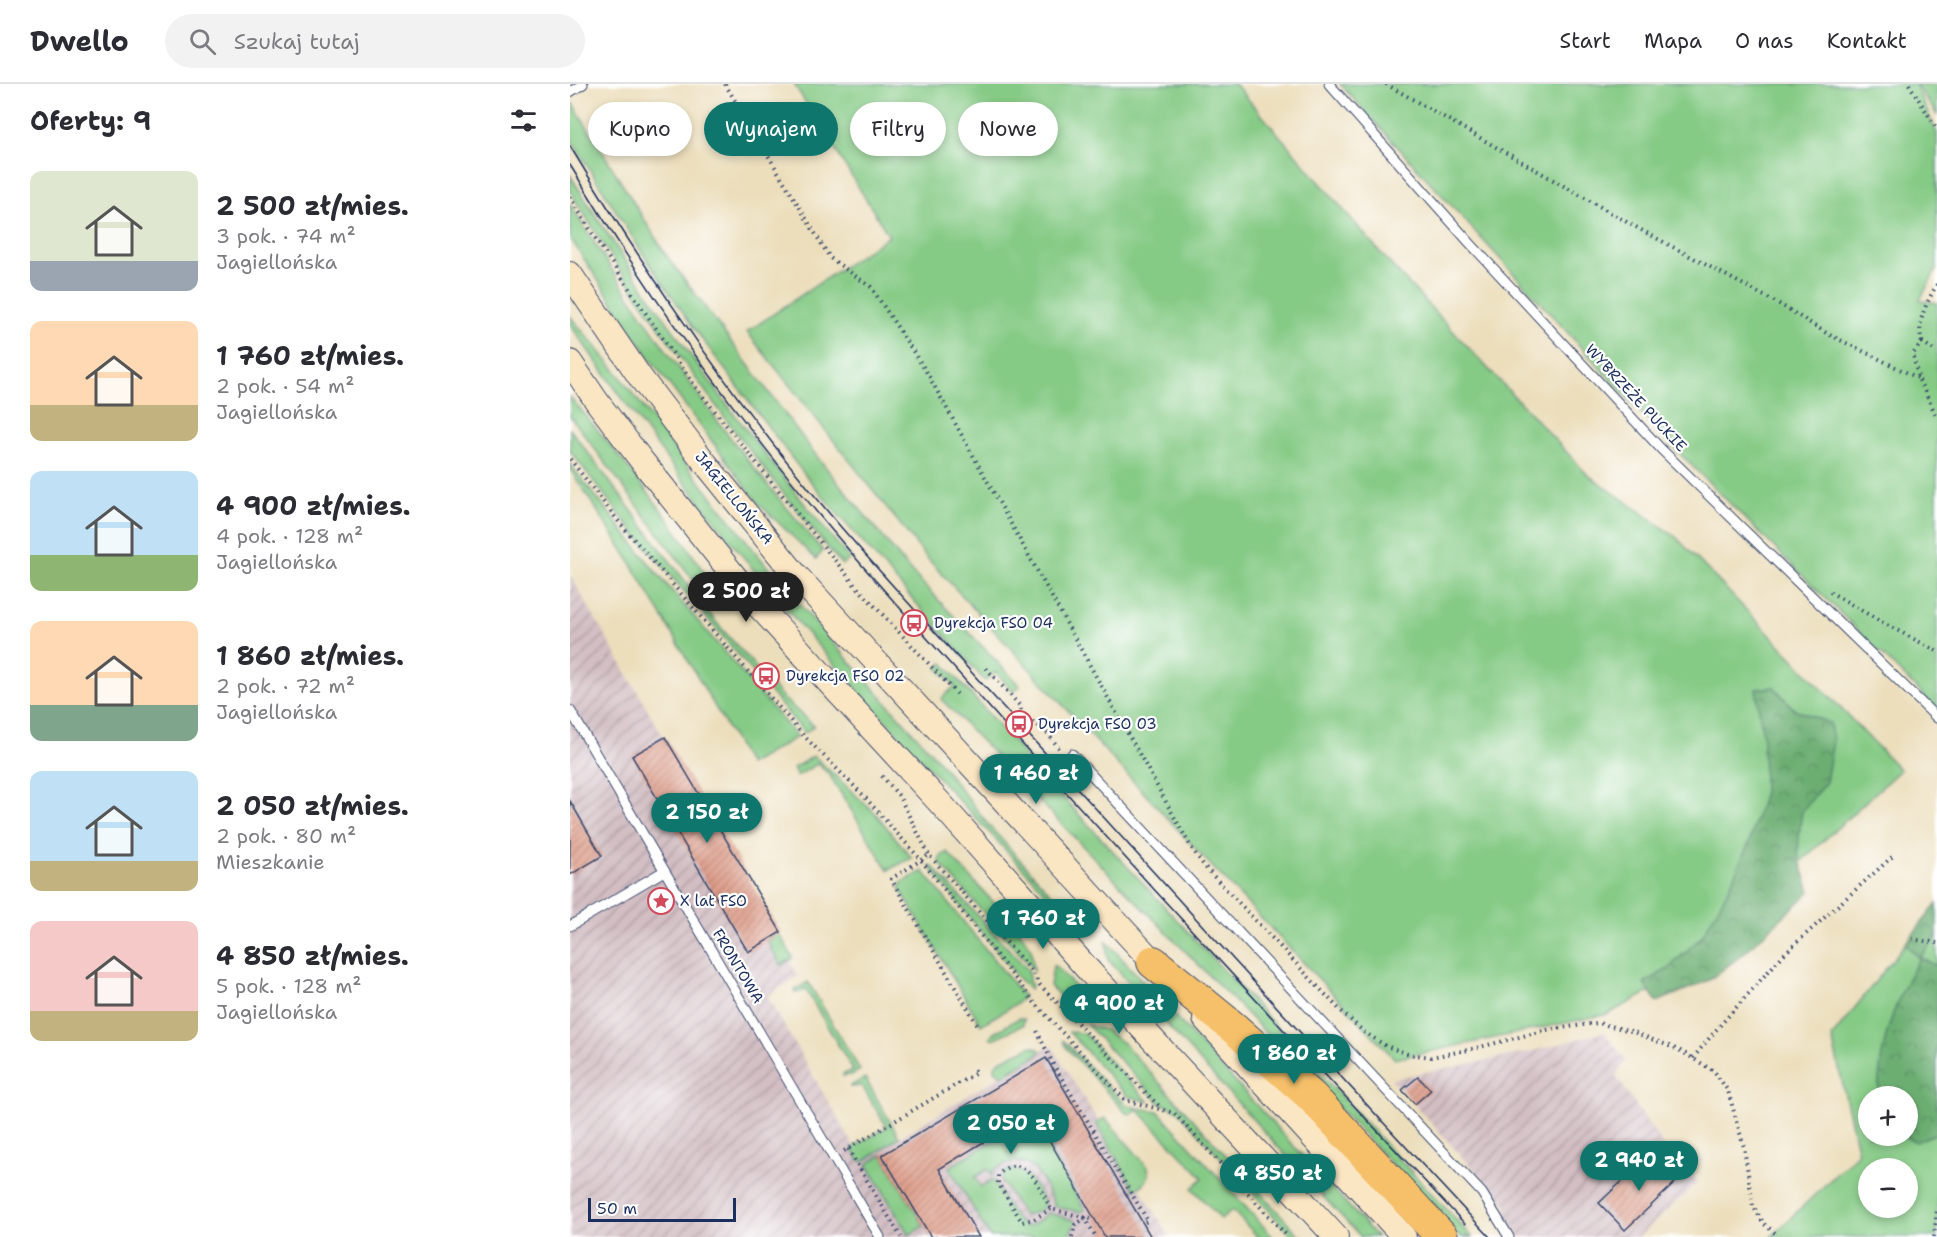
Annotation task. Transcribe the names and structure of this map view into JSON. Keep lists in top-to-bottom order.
{
  "streets": {
    "main road": ["JAGIELLOŃSKA"],
    "lane": ["WYBRZEŻE PUCKIE", "FRONTOWA"]
  },
  "places": {
    "bus stop": ["Dyrekcja FSO 04", "Dyrekcja FSO 02", "Dyrekcja FSO 03"],
    "place": ["X lat FSO"]
  },
  "scale_bar": "50 m",
  "page": {
    "header": "Dwello",
    "search": "Szukaj tutaj",
    "nav": [
      "Start",
      "Mapa",
      "O nas",
      "Kontakt"
    ],
    "heading": "Oferty: 9",
    "chip": [
      "Kupno",
      "Wynajem",
      "Filtry",
      "Nowe"
    ],
    "list": [
      {
        "name": "2 500 zł/mies.",
        "note": "3 pok. · 74 m² · Jagiellońska"
      },
      {
        "name": "1 760 zł/mies.",
        "note": "2 pok. · 54 m² · Jagiellońska"
      },
      {
        "name": "4 900 zł/mies.",
        "note": "4 pok. · 128 m² · Jagiellońska"
      },
      {
        "name": "1 860 zł/mies.",
        "note": "2 pok. · 72 m² · Jagiellońska"
      },
      {
        "name": "2 050 zł/mies.",
        "note": "2 pok. · 80 m² · Mieszkanie"
      },
      {
        "name": "4 850 zł/mies.",
        "note": "5 pok. · 128 m² · Jagiellońska"
      }
    ],
    "price": [
      "2 500 zł",
      "1 460 zł",
      "2 150 zł",
      "1 760 zł",
      "4 900 zł",
      "1 860 zł",
      "2 050 zł",
      "2 940 zł",
      "4 850 zł"
    ],
    "map_buttons": ["+", "−"],
    "scale": "50 m"
  }
}
